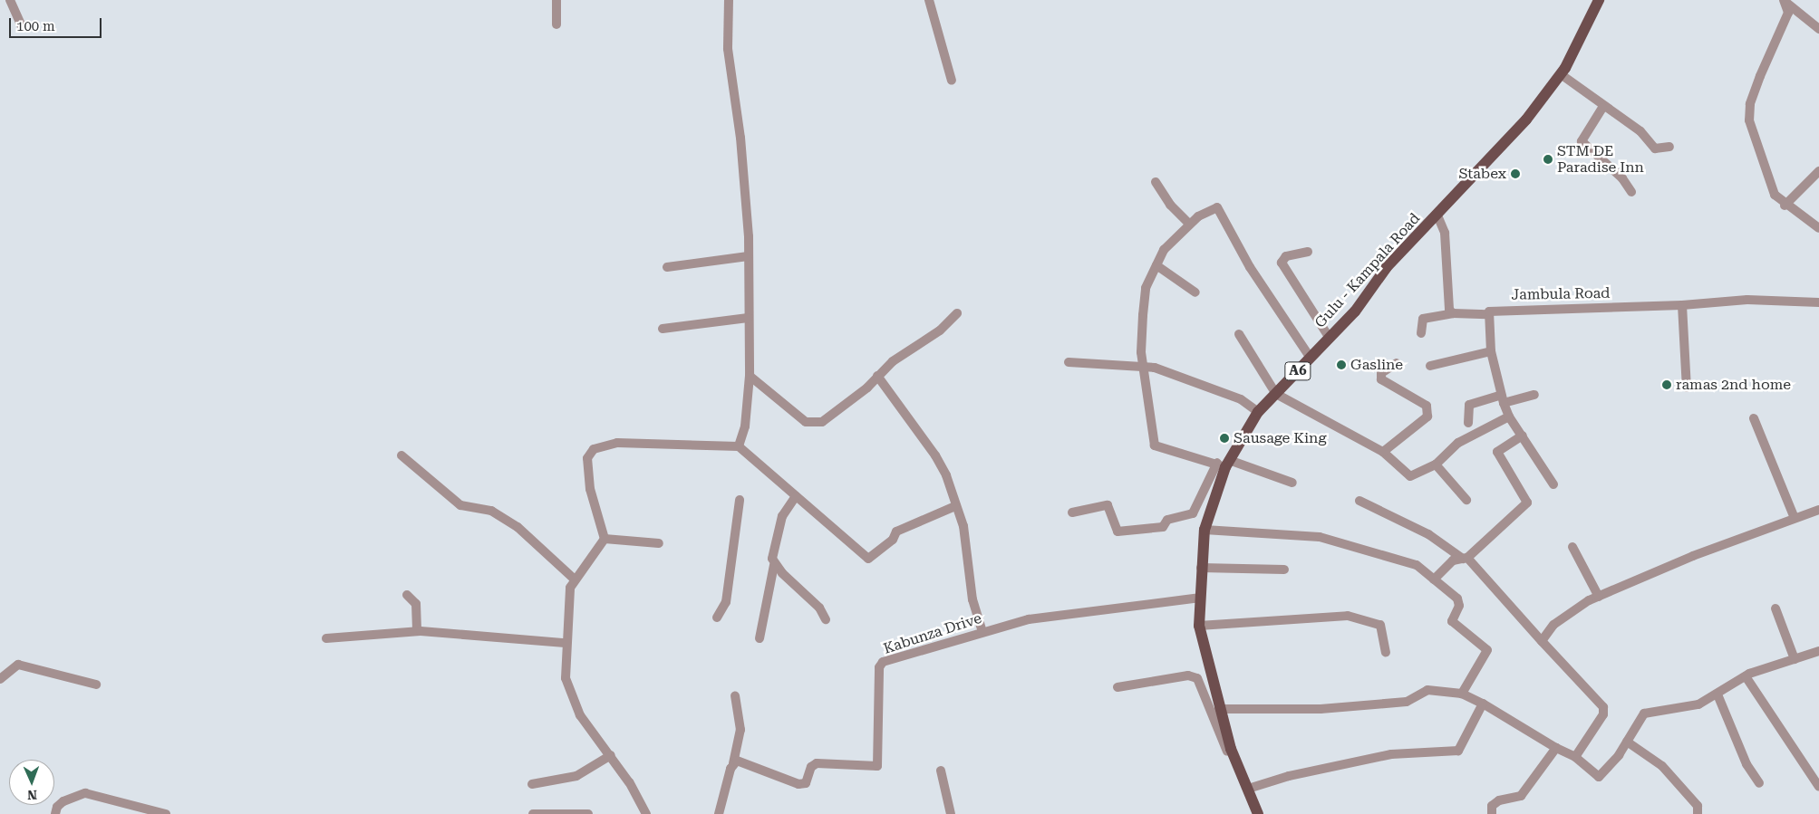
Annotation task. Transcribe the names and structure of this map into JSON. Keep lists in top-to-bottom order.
{
  "streets": {
    "main road": ["Gulu - Kampala Road", "A6"],
    "street": ["Jambula Road", "Kabunza Drive"]
  },
  "crossings": [
    ["Gulu - Kampala Road", "Kabunza Drive"]
  ],
  "places": [
    "STM DE Paradise Inn",
    "Stabex",
    "Gasline",
    "ramas 2nd home",
    "Sausage King"
  ],
  "scale_bar": "100 m",
  "north": "bottom"
}
